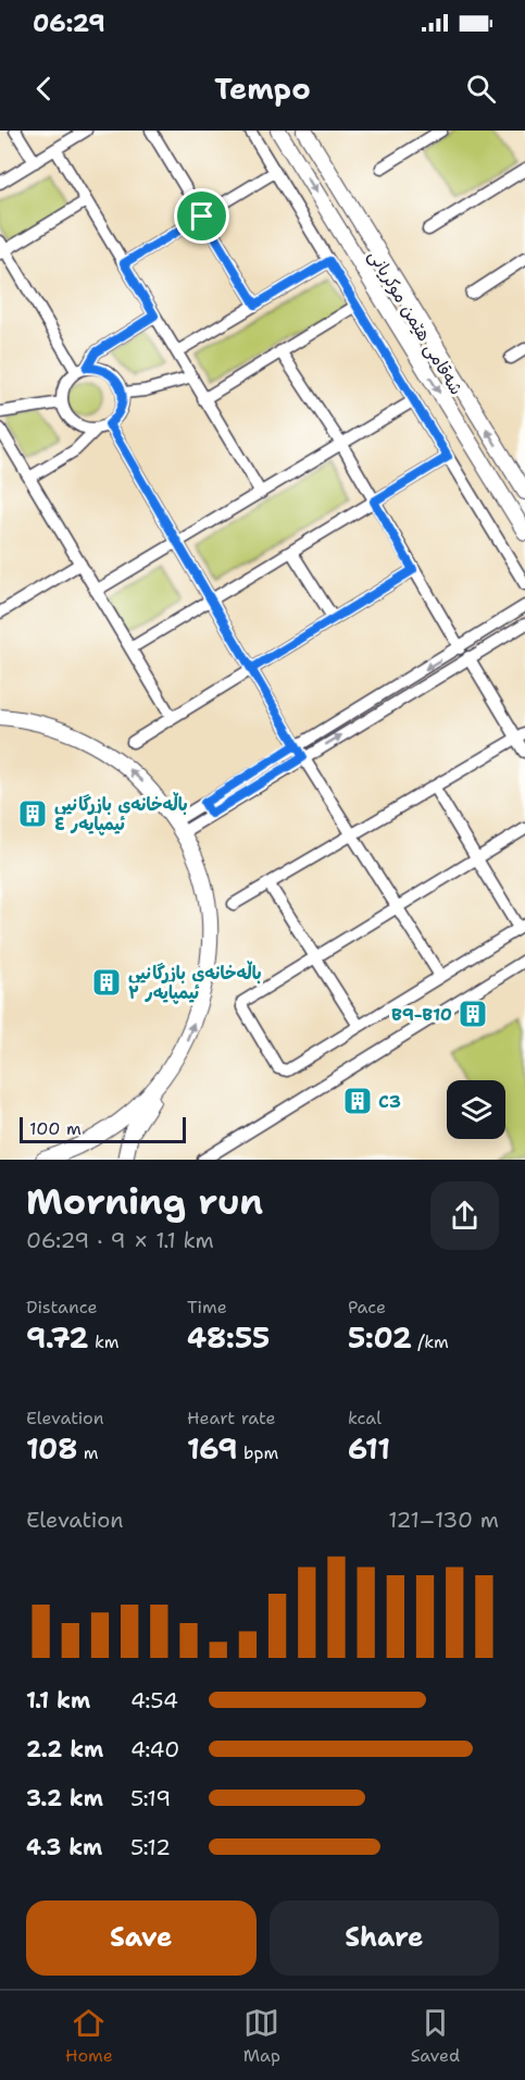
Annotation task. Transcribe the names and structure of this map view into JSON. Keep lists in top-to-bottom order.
{
  "streets": {
    "street": ["شەقامی هێمن موکریانی"]
  },
  "places": {
    "building": [
      "باڵەخانەی بازرگانیی ئیمپایەر ٤",
      "باڵەخانەی بازرگانیی ئیمپایەر ٣",
      "B9-B10",
      "C3"
    ]
  },
  "scale_bar": "100 m",
  "page": {
    "status": "06:29",
    "header": "Tempo",
    "scale": "100 m",
    "heading": ["Morning run", "06:29 · 9 × 1.1 km"],
    "stats": [
      ["Distance", "9.72 km"],
      ["Time", "48:55"],
      ["Pace", "5:02 /km"],
      ["Elevation", "108 m"],
      ["Heart rate", "169 bpm"],
      ["kcal", "611"]
    ],
    "chart": ["Elevation", "121–130 m"],
    "list": [
      {
        "name": "1.1 km",
        "note": "4:54"
      },
      {
        "name": "2.2 km",
        "note": "4:40"
      },
      {
        "name": "3.2 km",
        "note": "5:19"
      },
      {
        "name": "4.3 km",
        "note": "5:12"
      }
    ],
    "buttons": ["Save", "Share"],
    "tabs": ["Home", "Map", "Saved"]
  }
}
